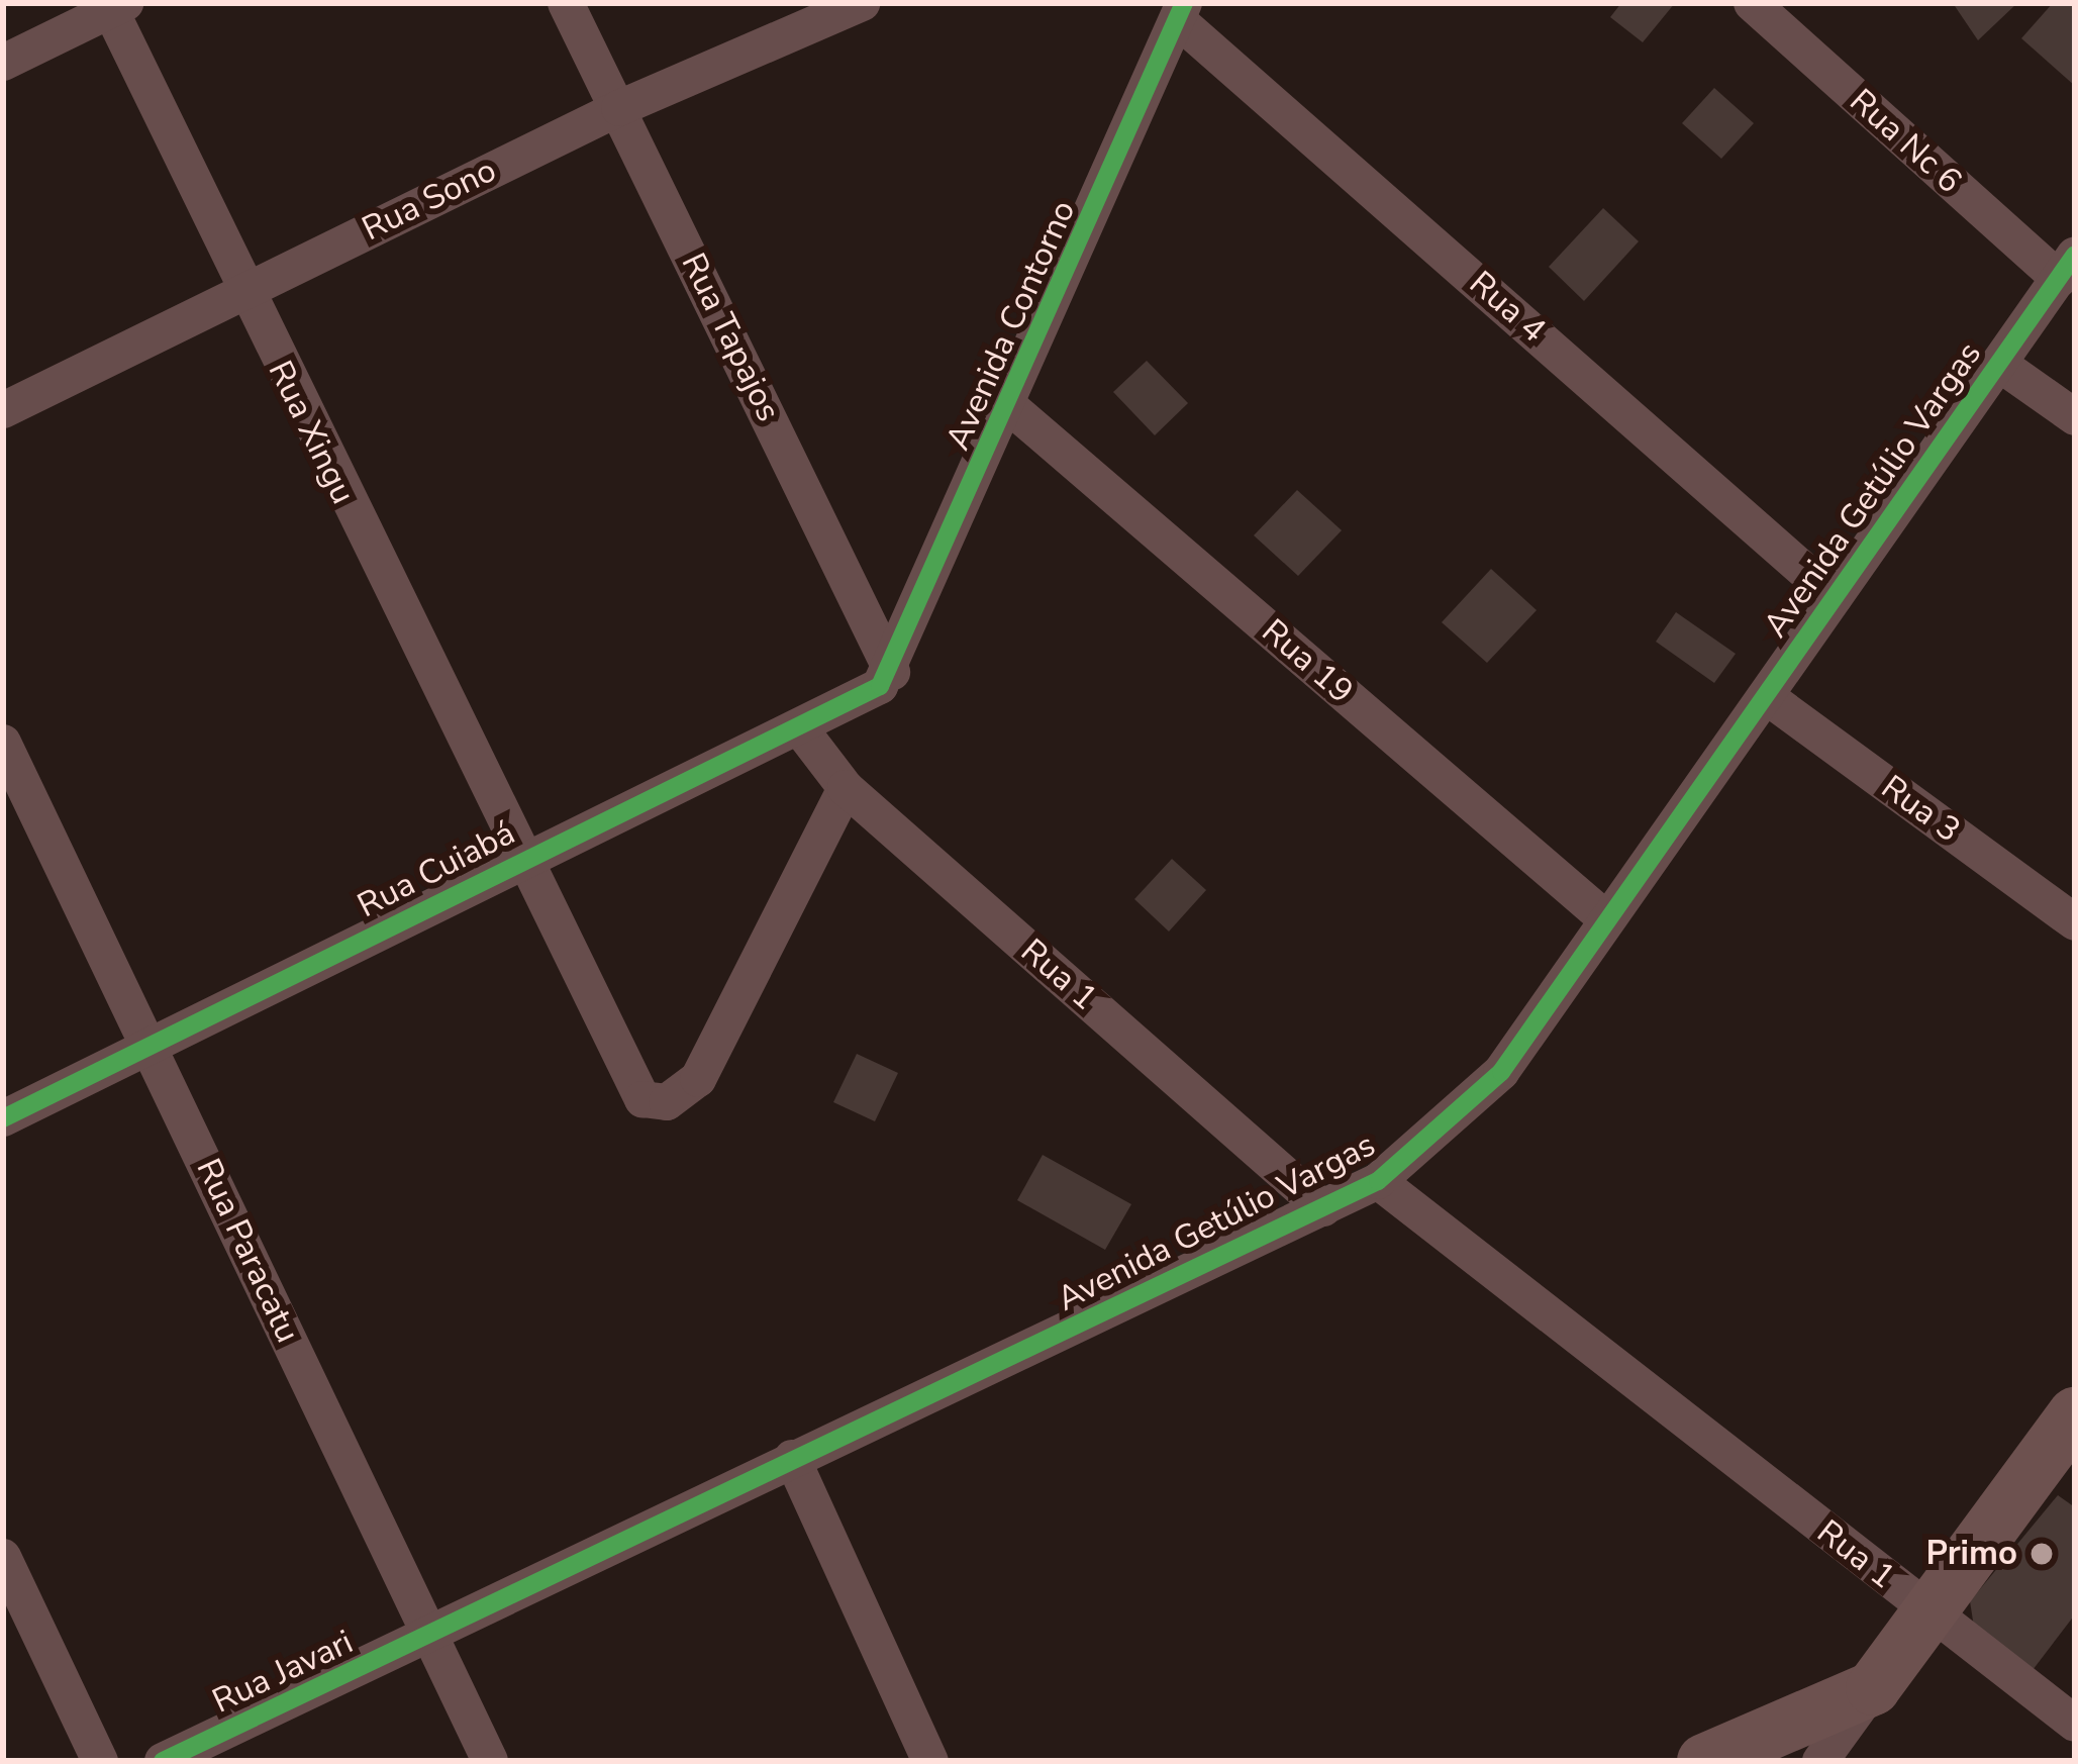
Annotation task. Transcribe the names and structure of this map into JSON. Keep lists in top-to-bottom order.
{
  "streets": {
    "street": [
      "Rua Nc 6",
      "Rua Sono",
      "Rua 4",
      "Avenida Contorno",
      "Rua Tapajos",
      "Rua Xingu",
      "Avenida Getúlio Vargas",
      "Rua 19",
      "Rua 3",
      "Rua Cuiabá",
      "Rua 1",
      "Rua Paracatu",
      "Rua Javari"
    ]
  },
  "crossings": [
    ["Rua Nc 6", "Avenida Getúlio Vargas"],
    ["Rua Sono", "Rua Tapajos"],
    ["Rua Sono", "Rua Xingu"],
    ["Rua 4", "Avenida Contorno"],
    ["Rua 4", "Avenida Getúlio Vargas"],
    ["Avenida Contorno", "Rua Tapajos"],
    ["Avenida Contorno", "Rua 19"],
    ["Avenida Contorno", "Rua Cuiabá"],
    ["Rua Tapajos", "Rua Cuiabá"],
    ["Rua Xingu", "Rua Cuiabá"],
    ["Rua Xingu", "Rua 1"],
    ["Avenida Getúlio Vargas", "Rua 19"],
    ["Avenida Getúlio Vargas", "Rua 3"],
    ["Avenida Getúlio Vargas", "Rua 1"],
    ["Avenida Getúlio Vargas", "Rua Paracatu"],
    ["Avenida Getúlio Vargas", "Rua Javari"],
    ["Rua Cuiabá", "Rua 1"],
    ["Rua Cuiabá", "Rua Paracatu"],
    ["Rua Paracatu", "Rua Javari"]
  ],
  "places": ["Primo"]
}
